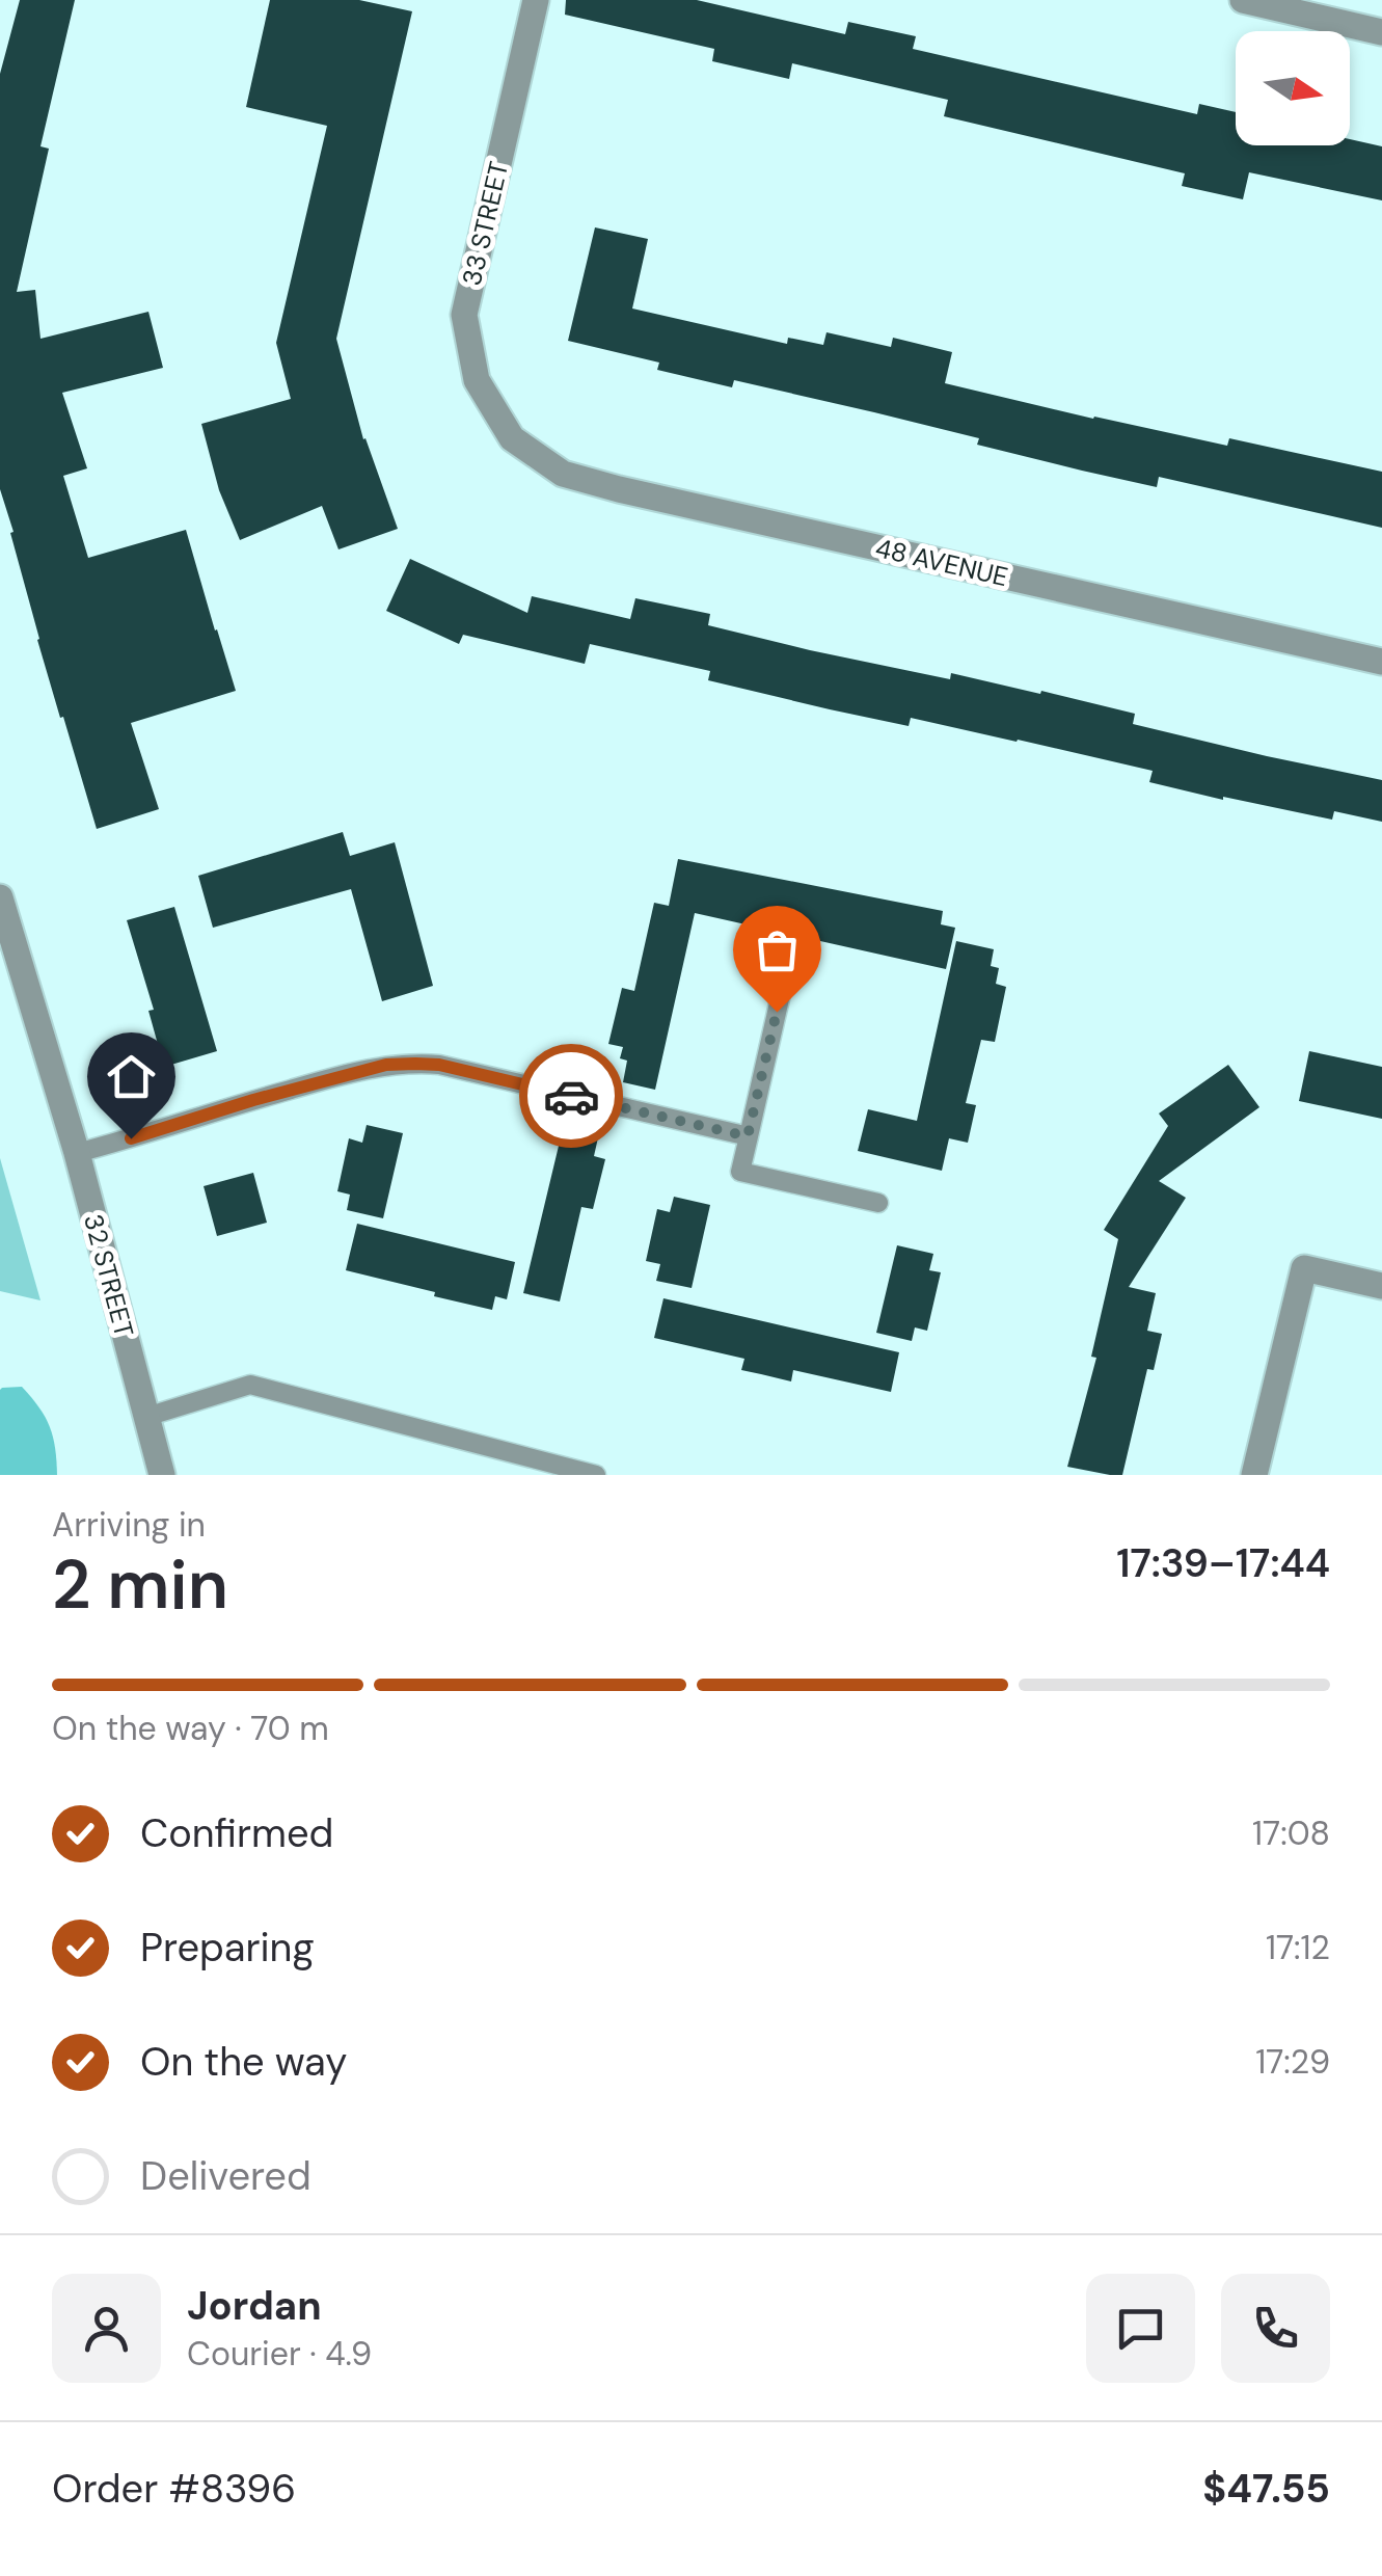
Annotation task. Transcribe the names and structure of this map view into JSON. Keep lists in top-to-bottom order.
{
  "streets": {
    "street": ["33 STREET", "48 AVENUE", "32 STREET"]
  },
  "crossings": [
    ["33 STREET", "48 AVENUE"]
  ],
  "north": "right",
  "page": {
    "heading": ["2 min", "Arriving in", "17:39–17:44"],
    "panel": [
      "Jordan",
      "Courier · 4.9",
      "Order #8396",
      "$47.55"
    ],
    "bar": "On the way · 70 m",
    "list": [
      ["Confirmed", "17:08"],
      ["Preparing", "17:12"],
      ["On the way", "17:29"],
      "Delivered"
    ]
  }
}
